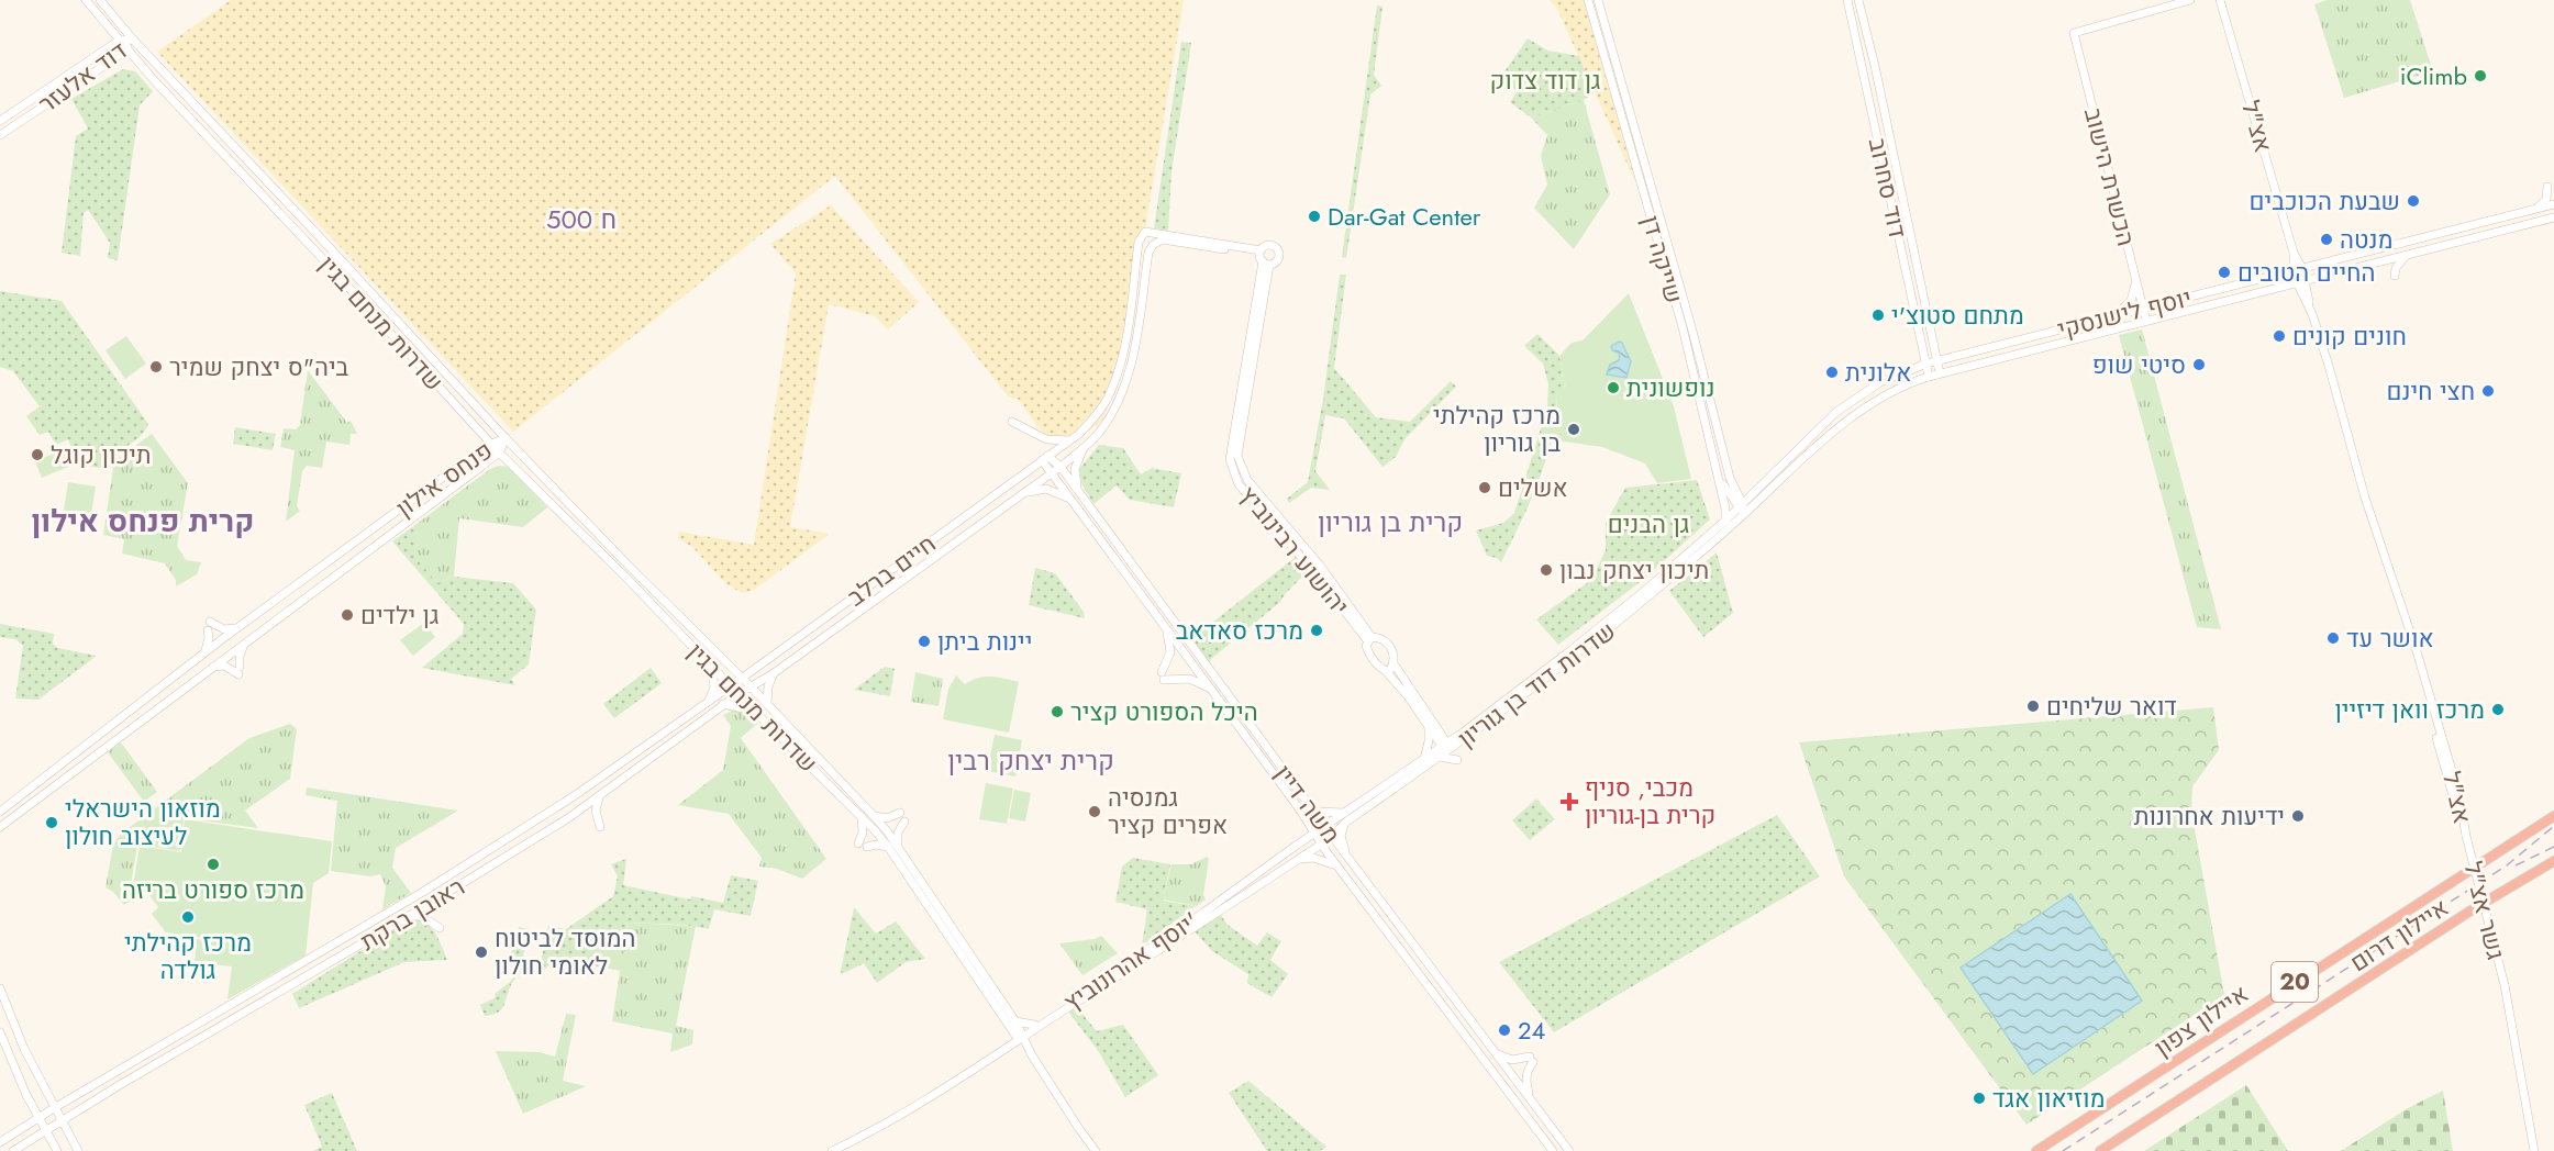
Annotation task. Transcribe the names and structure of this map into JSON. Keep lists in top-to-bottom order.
{
  "streets": {
    "highway": ["איילון דרום", "20", "איילון צפון"],
    "street": [
      "דוד אלעזר",
      "אצ\"ל",
      "הכשרת הישוב",
      "דוד סחרוב",
      "שייקה דן",
      "יוסף לישנסקי",
      "שדרות מנחם בגין",
      "פנחס אילון",
      "יהושוע רבינוביץ",
      "חיים ברלב",
      "שדרות דוד בן גוריון",
      "משה דיין",
      "גשר אצ\"ל",
      "ראובן ברקת",
      "יוסף אהרונוביץ'"
    ]
  },
  "crossings": [
    ["דוד אלעזר", "שדרות מנחם בגין"],
    ["אצ\"ל", "יוסף לישנסקי"],
    ["אצ\"ל", "גשר אצ\"ל"],
    ["הכשרת הישוב", "יוסף לישנסקי"],
    ["דוד סחרוב", "יוסף לישנסקי"],
    ["שייקה דן", "יוסף לישנסקי"],
    ["שייקה דן", "שדרות דוד בן גוריון"],
    ["יוסף לישנסקי", "שדרות דוד בן גוריון"],
    ["שדרות מנחם בגין", "פנחס אילון"],
    ["שדרות מנחם בגין", "חיים ברלב"],
    ["שדרות מנחם בגין", "ראובן ברקת"],
    ["שדרות מנחם בגין", "יוסף אהרונוביץ'"],
    ["יהושוע רבינוביץ", "חיים ברלב"],
    ["חיים ברלב", "משה דיין"],
    ["חיים ברלב", "ראובן ברקת"],
    ["שדרות דוד בן גוריון", "משה דיין"],
    ["שדרות דוד בן גוריון", "יוסף אהרונוביץ'"],
    ["משה דיין", "יוסף אהרונוביץ'"]
  ],
  "districts": [
    "ח 500",
    "קרית פנחס אילון",
    "קרית בן גוריון",
    "קרית יצחק רבין"
  ],
  "parks": ["גן דוד צדוק", "גן הבנים"],
  "places": {
    "other": [
      "iClimb",
      "שבעת הכוכבים",
      "Dar-Gat Center",
      "מנטה",
      "החיים הטובים",
      "מתחם סטוצ'י",
      "חונים קונים",
      "סיטי שופ",
      "ביה\"ס יצחק שמיר",
      "אלונית",
      "נופשונית",
      "חצי חינם",
      "מרכז קהילתי בן גוריון",
      "תיכון קוגל",
      "אשלים",
      "תיכון יצחק נבון",
      "גן ילדים",
      "מרכז סאדאב",
      "אושר עד",
      "יינות ביתן",
      "דואר שליחים",
      "מרכז וואן דיזיין",
      "היכל הספורט קציר",
      "גמנסיה אפרים קציר",
      "ידיעות אחרונות",
      "מוזאון הישראלי לעיצוב חולון",
      "מרכז ספורט בריזה",
      "מרכז קהילתי גולדה",
      "המוסד לביטוח לאומי חולון",
      "24",
      "מוזיאון אגד"
    ],
    "health": ["מכבי, סניף קרית בן-גוריון"]
  }
}
